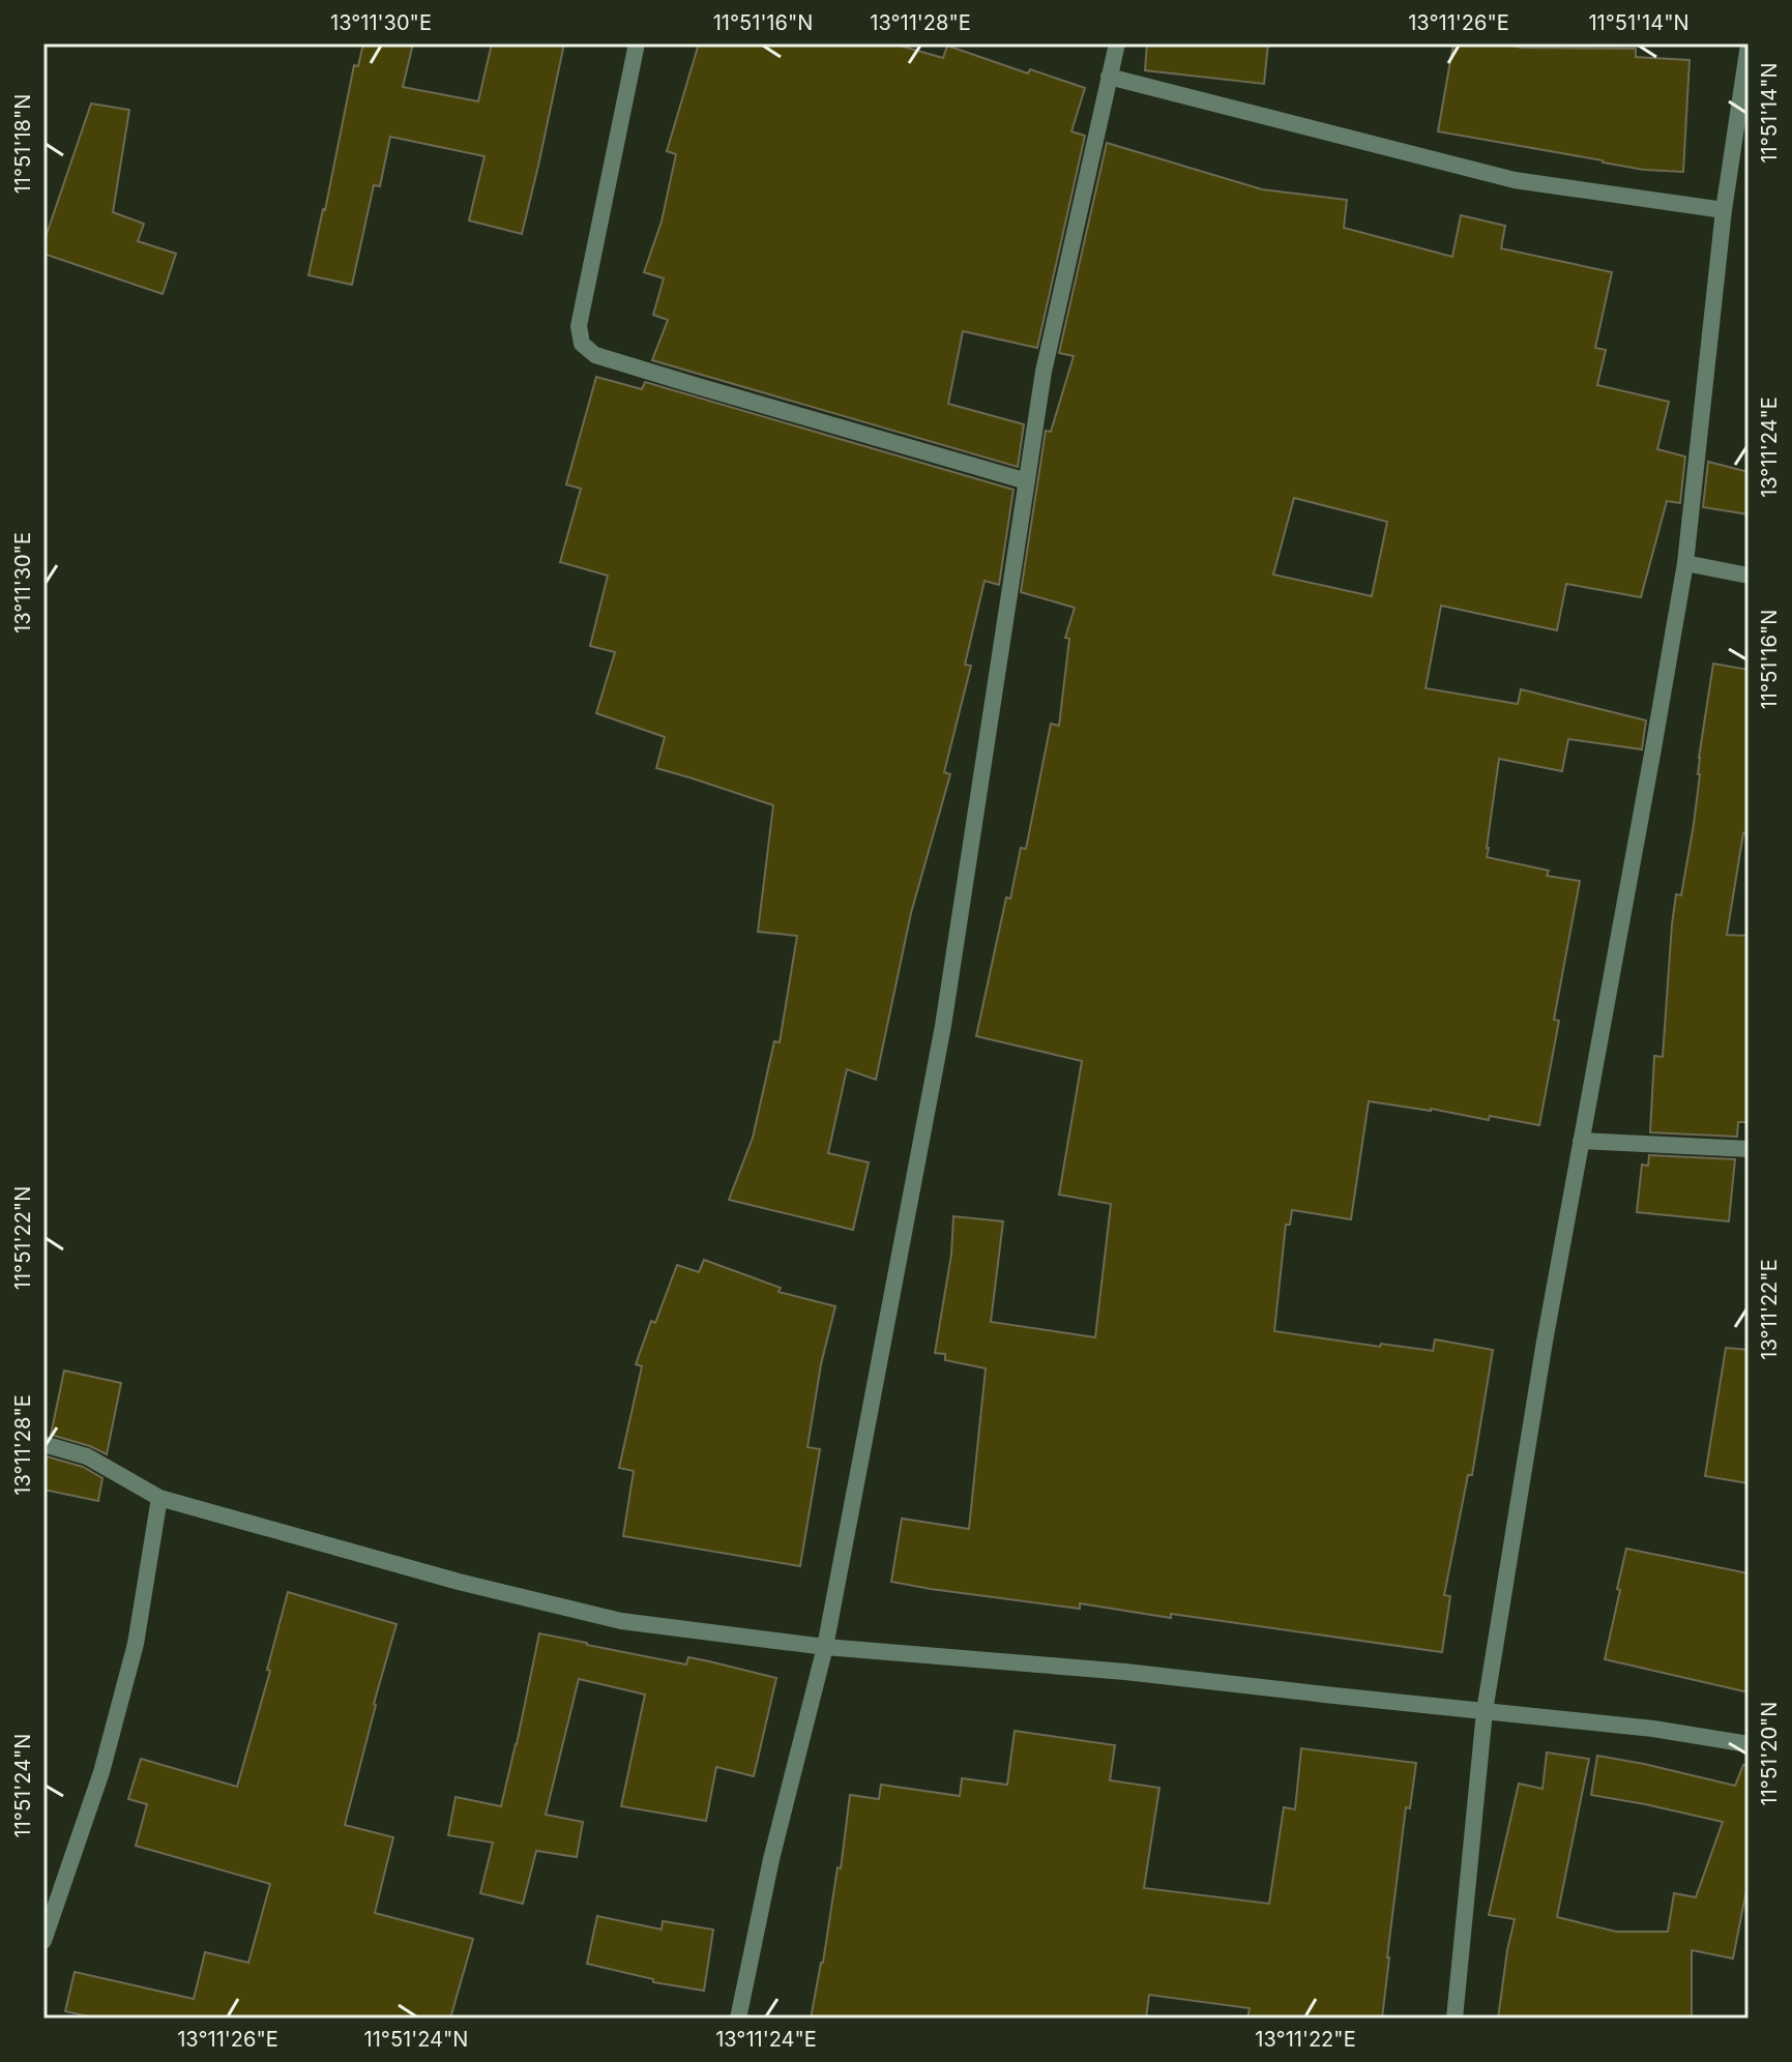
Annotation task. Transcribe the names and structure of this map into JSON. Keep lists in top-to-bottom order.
{
  "coordinates": [
    "13°11'30\"E",
    "11°51'16\"N",
    "13°11'28\"E",
    "13°11'26\"E",
    "11°51'14\"N",
    "11°51'18\"N",
    "13°11'24\"E",
    "11°51'22\"N",
    "13°11'22\"E",
    "11°51'20\"N",
    "11°51'24\"N"
  ]
}
